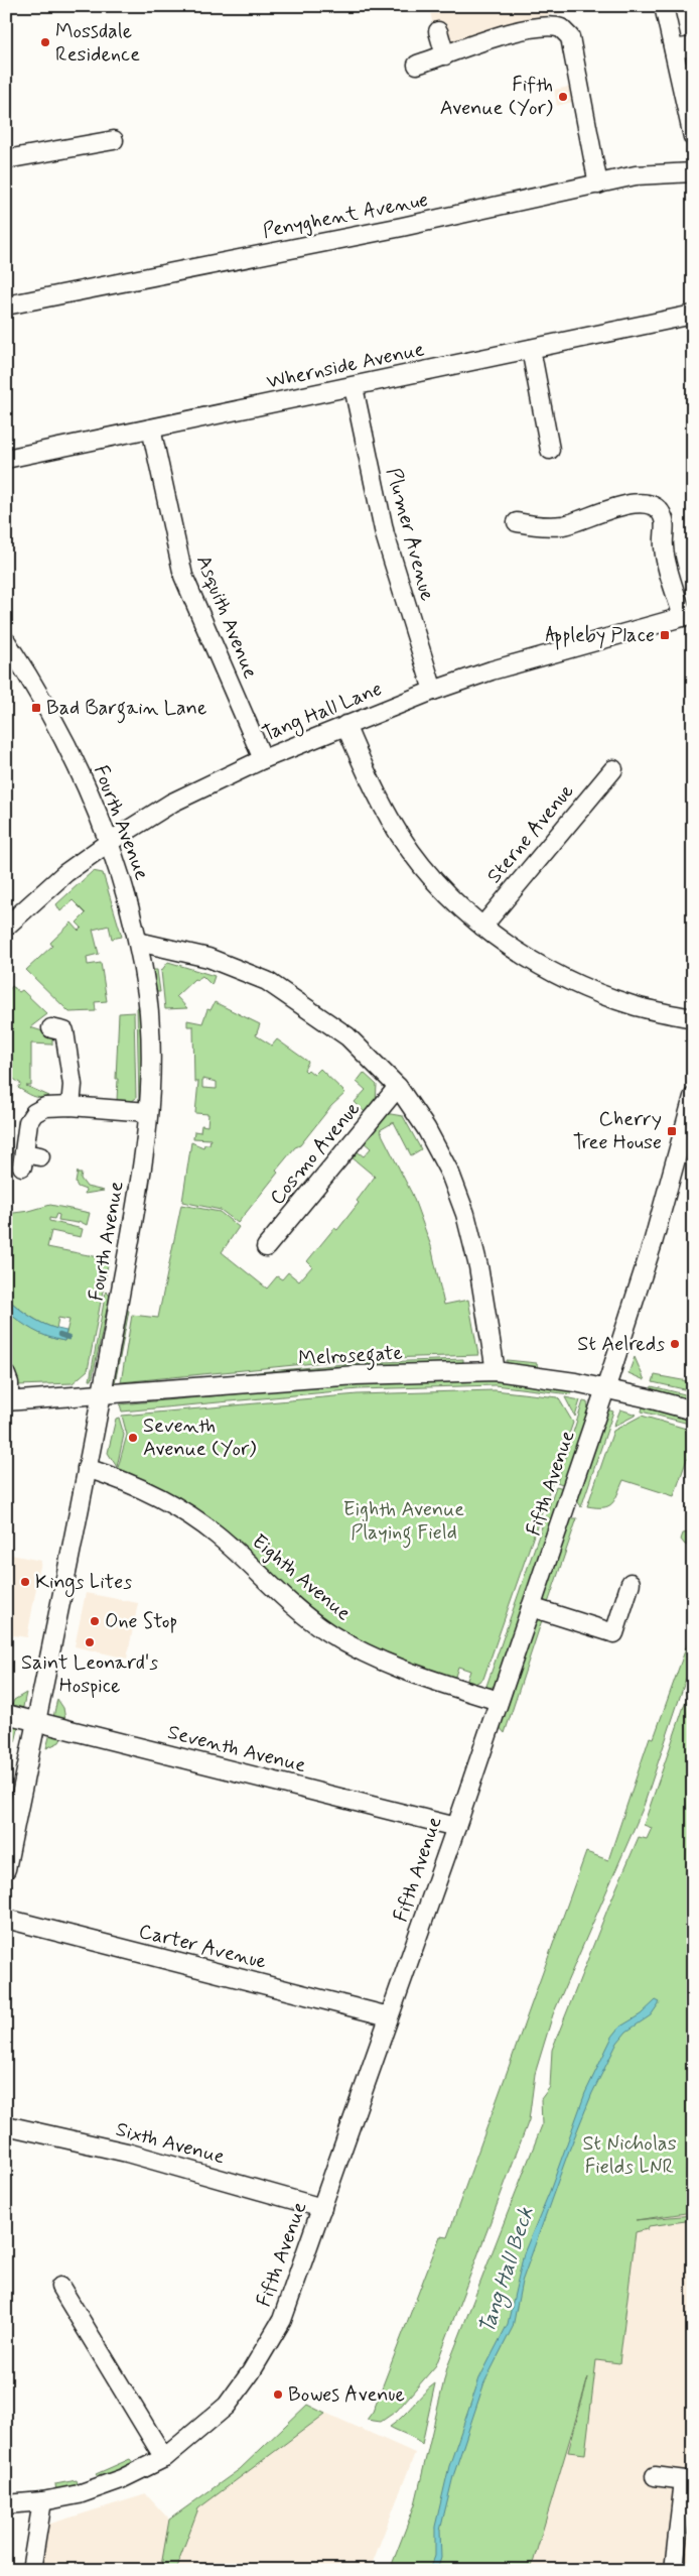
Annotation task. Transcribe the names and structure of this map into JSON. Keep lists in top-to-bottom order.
{
  "streets": {
    "street": [
      "Penyghent Avenue",
      "Whernside Avenue",
      "Plumer Avenue",
      "Asquith Avenue",
      "Tang Hall Lane",
      "Fourth Avenue",
      "Sterne Avenue",
      "Cosmo Avenue",
      "Melrosegate",
      "Fifth Avenue",
      "Eighth Avenue",
      "Seventh Avenue",
      "Carter Avenue",
      "Sixth Avenue"
    ]
  },
  "crossings": [
    ["Whernside Avenue", "Plumer Avenue"],
    ["Whernside Avenue", "Asquith Avenue"],
    ["Plumer Avenue", "Tang Hall Lane"],
    ["Asquith Avenue", "Tang Hall Lane"],
    ["Tang Hall Lane", "Fourth Avenue"],
    ["Fourth Avenue", "Melrosegate"],
    ["Fourth Avenue", "Eighth Avenue"],
    ["Fourth Avenue", "Seventh Avenue"],
    ["Melrosegate", "Fifth Avenue"],
    ["Fifth Avenue", "Eighth Avenue"],
    ["Fifth Avenue", "Seventh Avenue"],
    ["Fifth Avenue", "Carter Avenue"],
    ["Fifth Avenue", "Sixth Avenue"]
  ],
  "water": ["Tang Hall Beck"],
  "parks": ["Eighth Avenue Playing Field", "St Nicholas Fields LNR"],
  "places": {
    "other": [
      "Mossdale Residence",
      "Fifth Avenue (Yor)",
      "St Aelreds",
      "Seventh Avenue (Yor)",
      "Kings Lites",
      "One Stop",
      "Saint Leonard's Hospice",
      "Bowes Avenue"
    ],
    "transit": ["Appleby Place", "Bad Bargain Lane", "Cherry Tree House"]
  }
}
